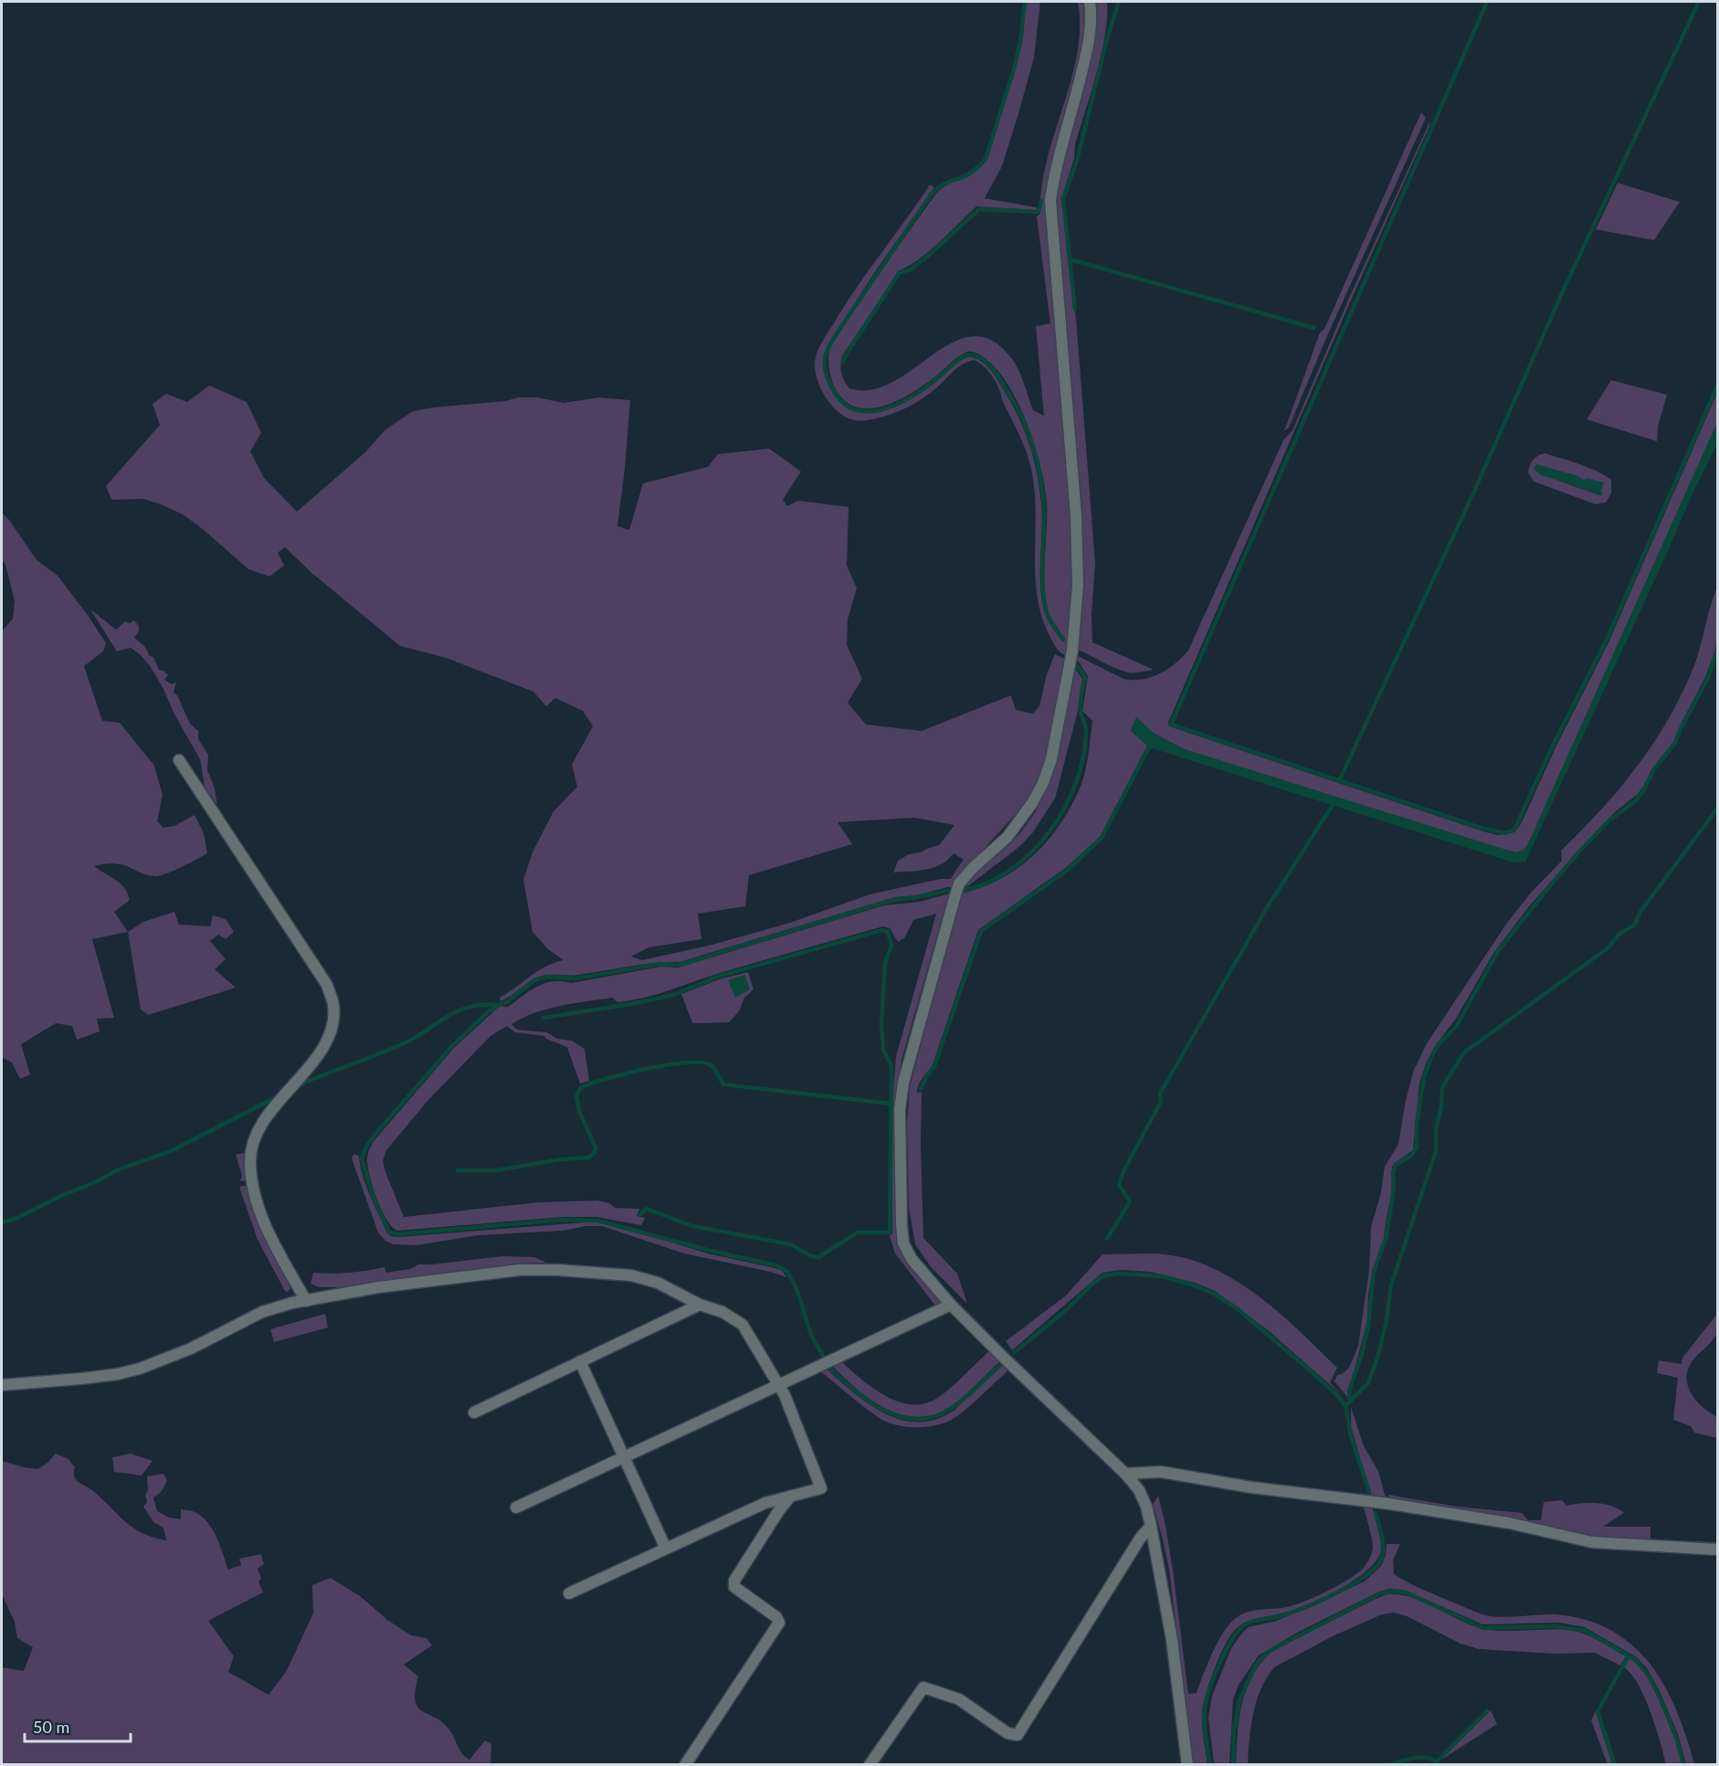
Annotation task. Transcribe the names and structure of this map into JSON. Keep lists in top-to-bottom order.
{
  "scale_bar": "50 m"
}
